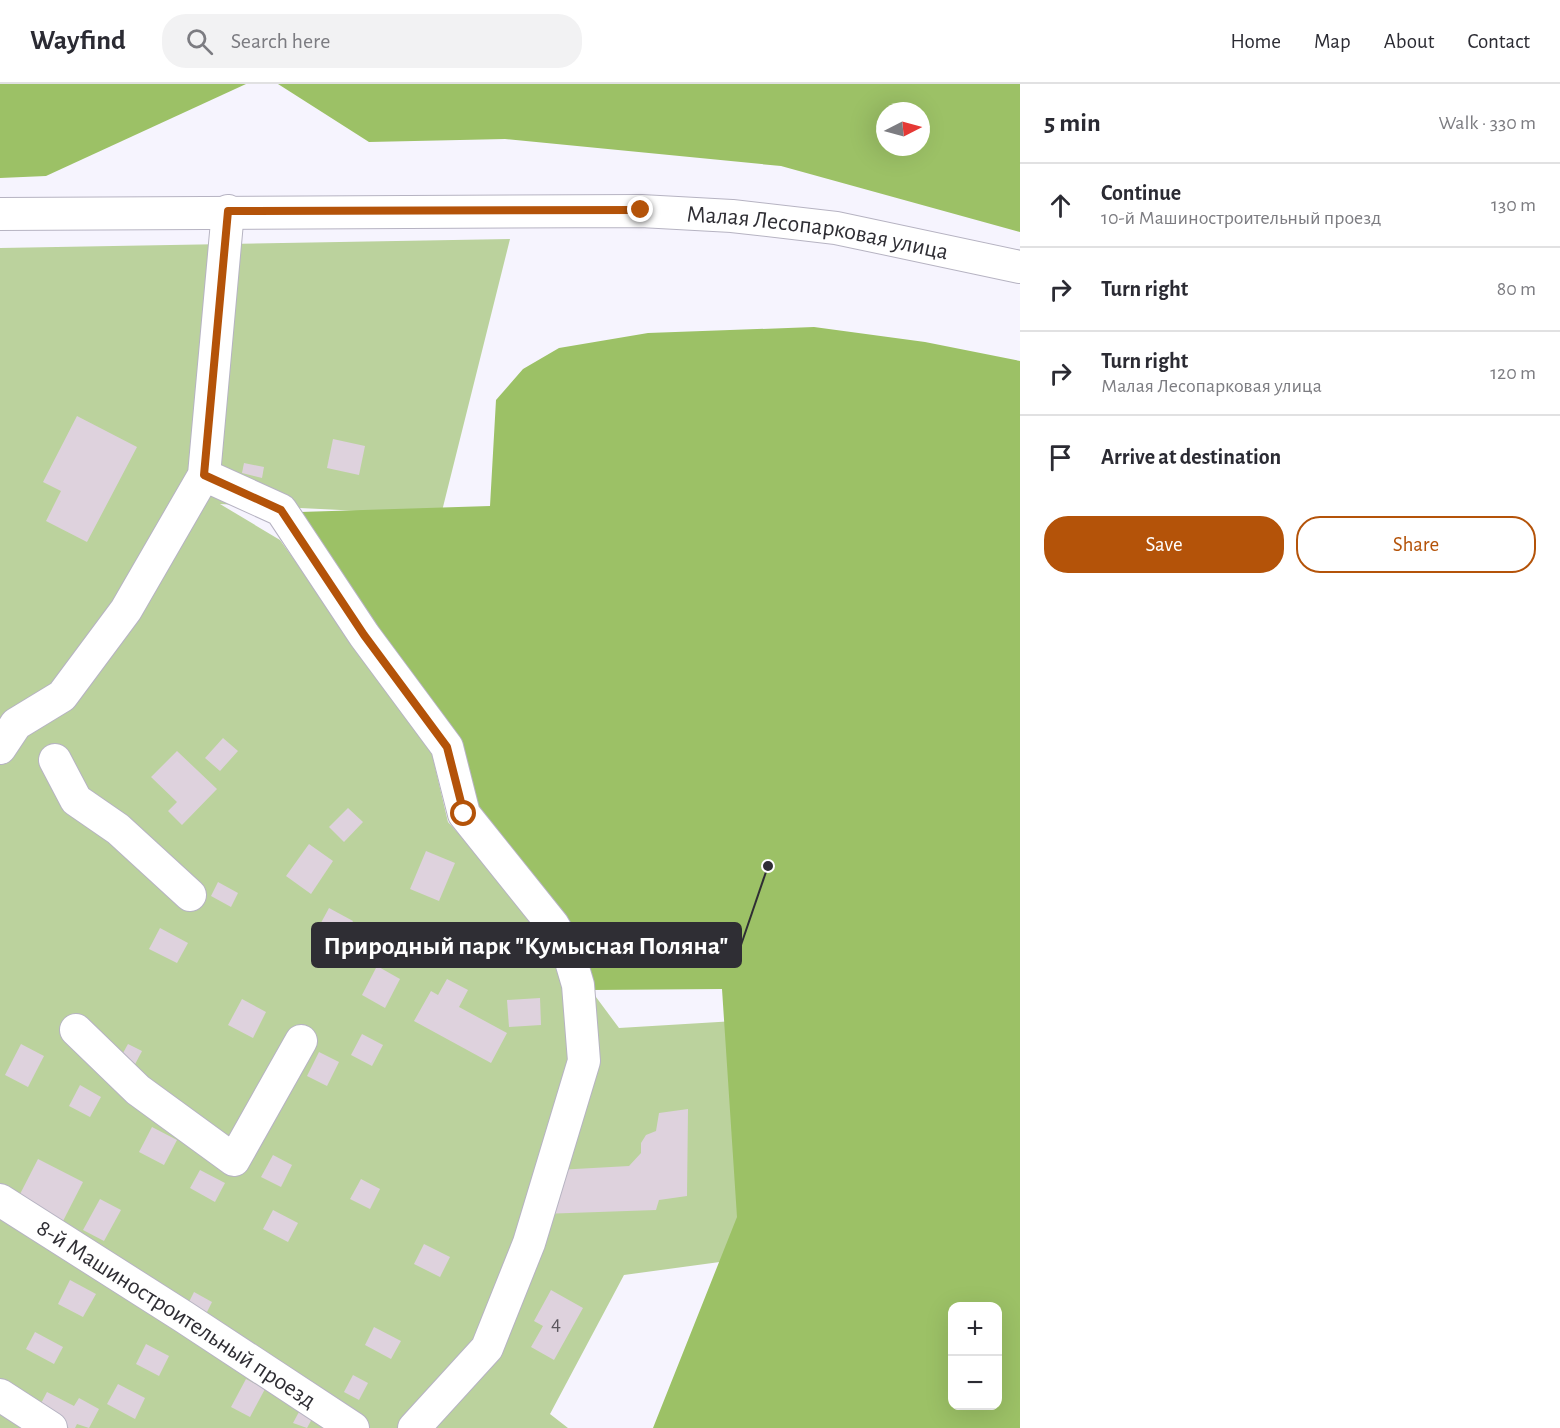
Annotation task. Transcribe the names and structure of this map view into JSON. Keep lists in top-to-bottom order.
{
  "streets": {
    "street": ["Малая Лесопарковая улица", "8-й Машиностроительный проезд"]
  },
  "places": ["Природный парк \"Кумысная Поляна\""],
  "house_numbers": ["4"],
  "north": "right",
  "page": {
    "header": "Wayfind",
    "search": "Search here",
    "nav": [
      "Home",
      "Map",
      "About",
      "Contact"
    ],
    "heading": ["5 min", "Walk · 330 m"],
    "list": [
      ["Continue", "10-й Машиностроительный проезд", "130 m"],
      ["Turn right", "80 m"],
      ["Turn right", "Малая Лесопарковая улица", "120 m"],
      "Arrive at destination"
    ],
    "buttons": ["Save", "Share"],
    "map_buttons": ["+", "−"]
  }
}
